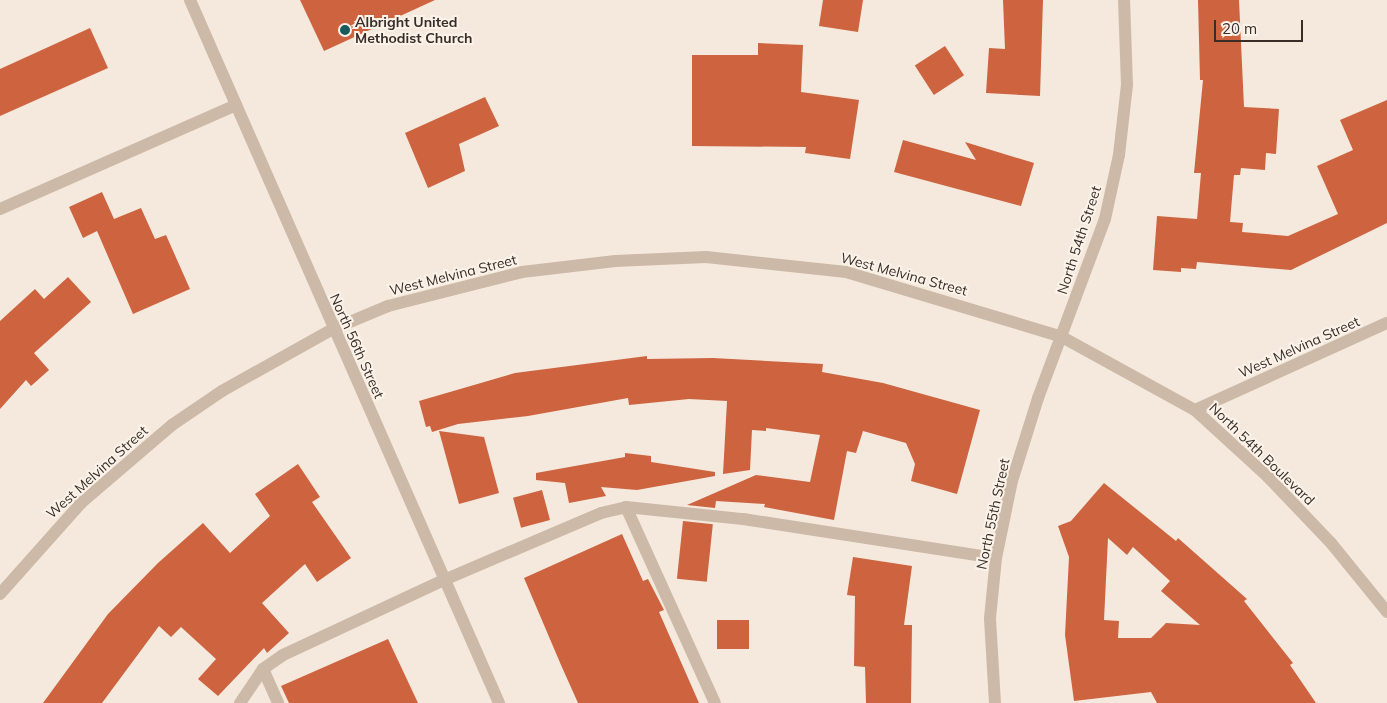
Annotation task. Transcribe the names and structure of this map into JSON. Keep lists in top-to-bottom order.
{
  "streets": {
    "street": [
      "North 54th Street",
      "West Melvina Street",
      "North 56th Street",
      "North 54th Boulevard",
      "North 55th Street"
    ]
  },
  "crossings": [
    ["North 54th Street", "West Melvina Street"],
    ["North 54th Street", "North 54th Boulevard"],
    ["North 54th Street", "North 55th Street"],
    ["West Melvina Street", "North 56th Street"],
    ["West Melvina Street", "North 54th Boulevard"],
    ["West Melvina Street", "North 55th Street"],
    ["North 54th Boulevard", "North 55th Street"]
  ],
  "places": ["Albright United Methodist Church"],
  "scale_bar": "20 m"
}
